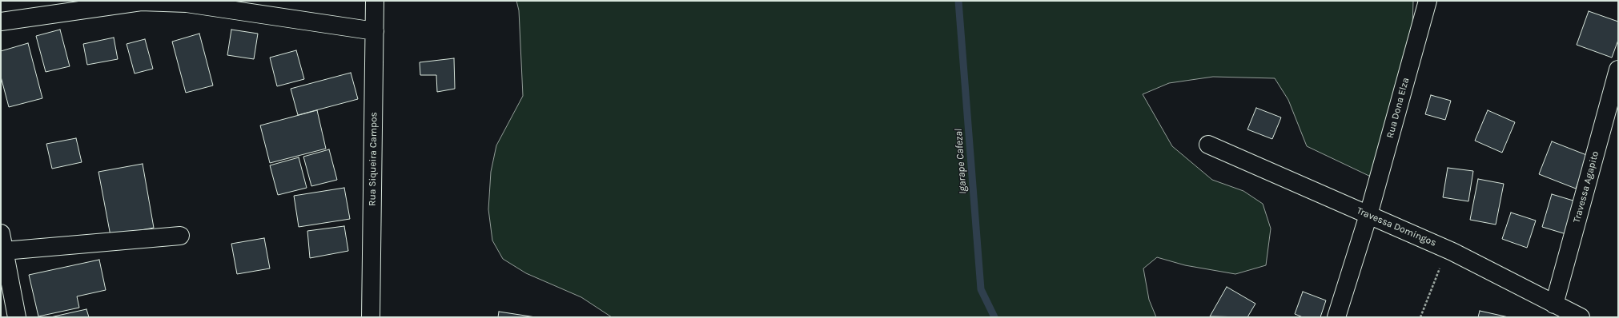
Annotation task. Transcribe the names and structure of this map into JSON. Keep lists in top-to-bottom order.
{
  "streets": {
    "street": [
      "Rua Dona Elza",
      "Rua Siqueira Campos",
      "Travessa Agapito",
      "Travessa Domingos"
    ]
  },
  "crossings": [
    ["Rua Dona Elza", "Travessa Domingos"],
    ["Travessa Agapito", "Travessa Domingos"]
  ],
  "water": ["Igarape Cafezal"]
}
